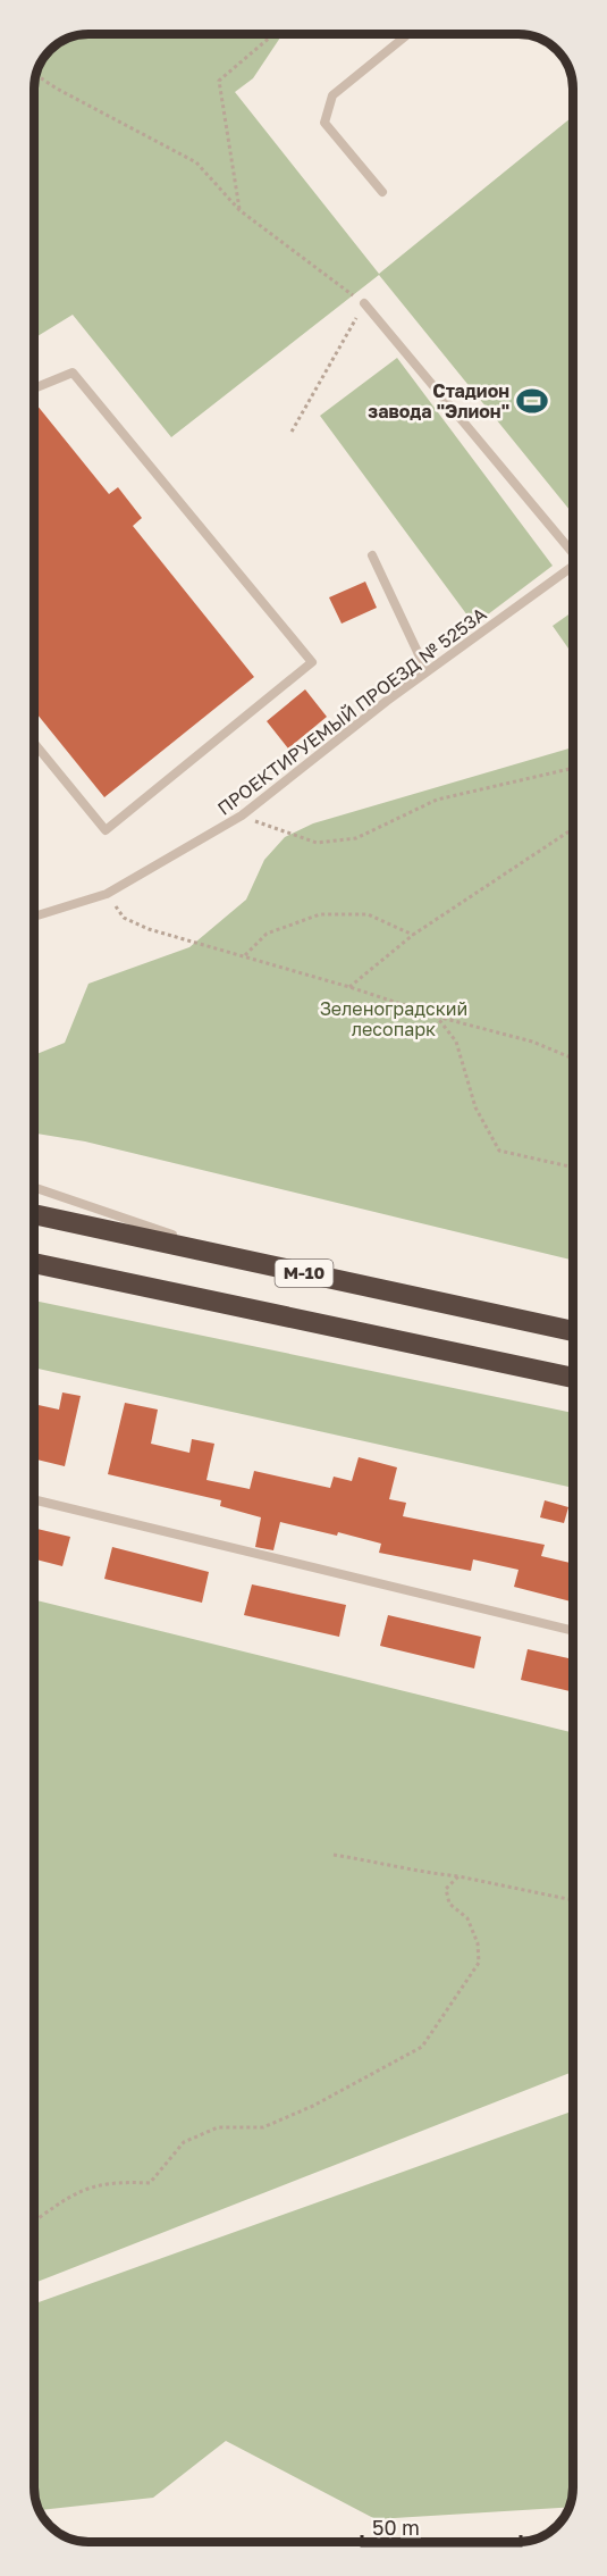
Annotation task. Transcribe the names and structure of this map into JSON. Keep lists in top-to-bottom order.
{
  "streets": {
    "highway": ["М-10"],
    "lane": ["ПРОЕКТИРУЕМЫЙ ПРОЕЗД № 5253А"]
  },
  "parks": ["Зеленоградский лесопарк"],
  "places": {
    "sports": ["Стадион завода \"Элион\""]
  },
  "scale_bar": "50 m"
}
